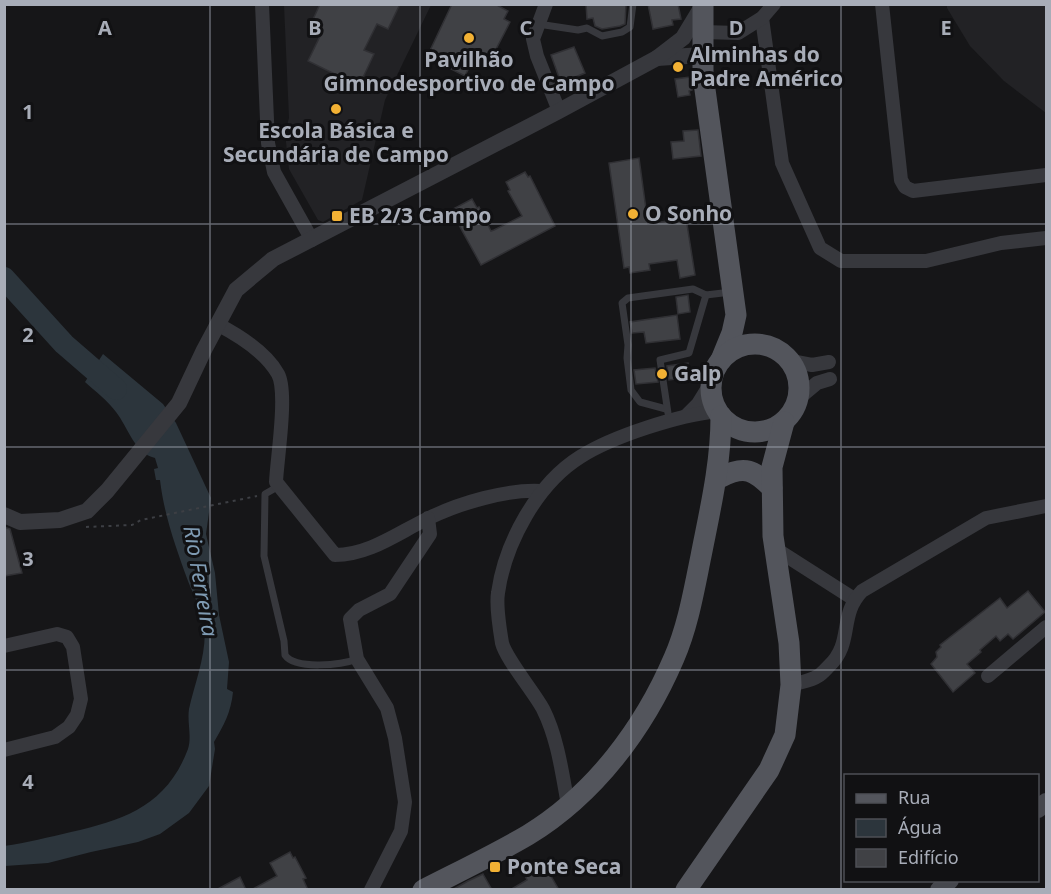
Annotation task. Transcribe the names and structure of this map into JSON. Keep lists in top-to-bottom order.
{
  "water": ["Rio Ferreira"],
  "places": {
    "other": [
      "Pavilhão Gimnodesportivo de Campo",
      "Alminhas do Padre Américo",
      "Escola Básica e Secundária de Campo",
      "O Sonho",
      "Galp"
    ],
    "transit": ["EB 2/3 Campo", "Ponte Seca"]
  },
  "legend": ["Rua", "Água", "Edifício"],
  "grid": {
    "columns": [
      "A",
      "B",
      "C",
      "D",
      "E"
    ],
    "rows": [
      "1",
      "2",
      "3",
      "4"
    ]
  }
}
